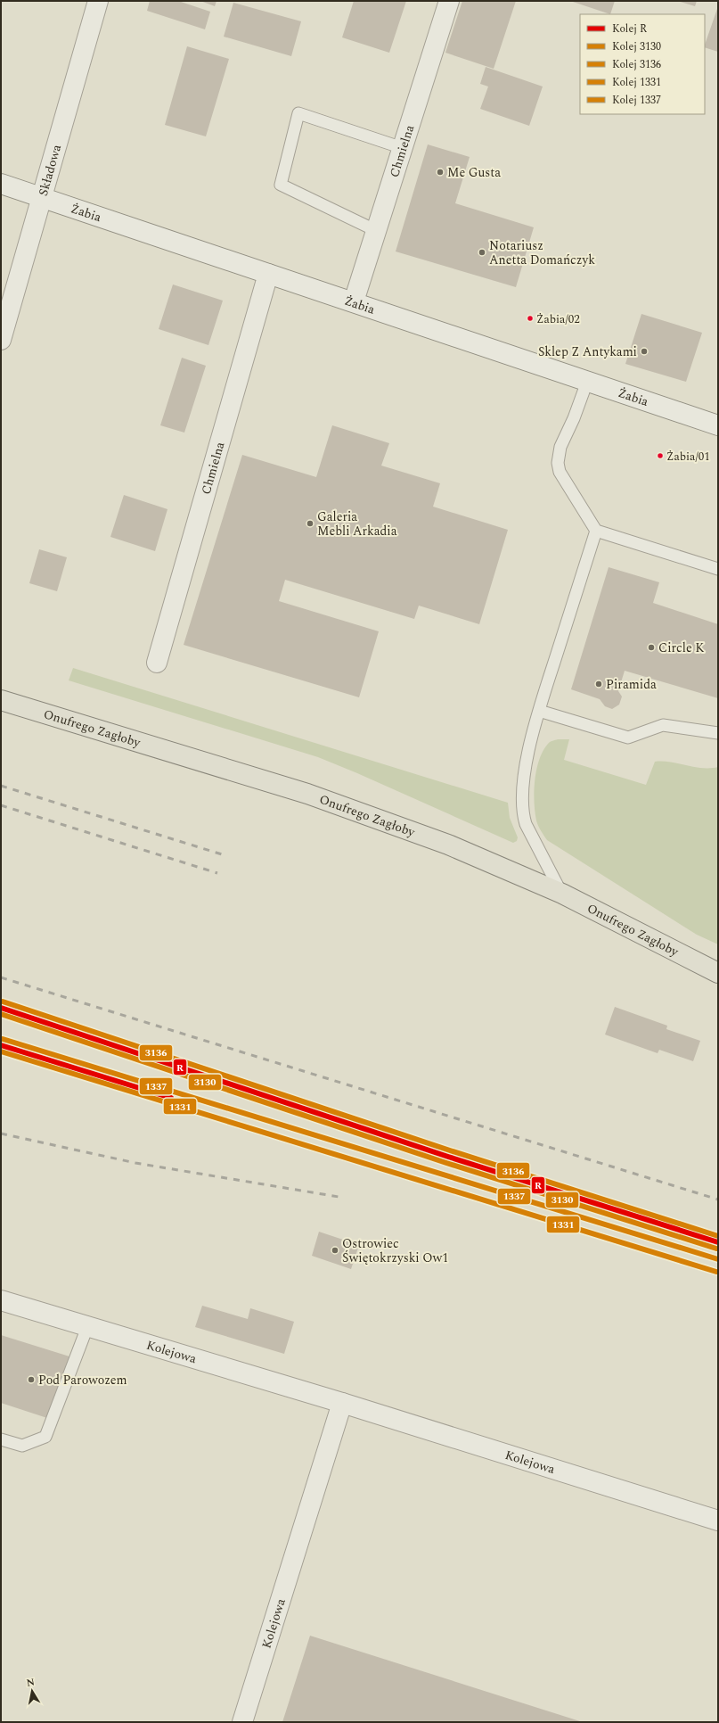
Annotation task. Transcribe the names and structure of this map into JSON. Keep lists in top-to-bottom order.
{
  "streets": {
    "main road": ["Onufrego Zagłoby"],
    "street": [
      "Chmielna",
      "Składowa",
      "Żabia",
      "Kolejowa"
    ]
  },
  "crossings": [
    ["Chmielna", "Żabia"],
    ["Składowa", "Żabia"]
  ],
  "places": [
    "Me Gusta",
    "Notariusz Anetta Domańczyk",
    "Żabia/02",
    "Sklep Z Antykami",
    "Żabia/01",
    "Galeria Mebli Arkadia",
    "Circle K",
    "Piramida",
    "Ostrowiec Świętokrzyski Ow1",
    "Pod Parowozem"
  ],
  "lines": [
    "rail line 3136",
    "rail line R",
    "rail line 3130",
    "rail line 1337",
    "rail line 1331"
  ],
  "legend": [
    "Kolej R",
    "Kolej 3130",
    "Kolej 3136",
    "Kolej 1331",
    "Kolej 1337"
  ],
  "north": "top"
}
